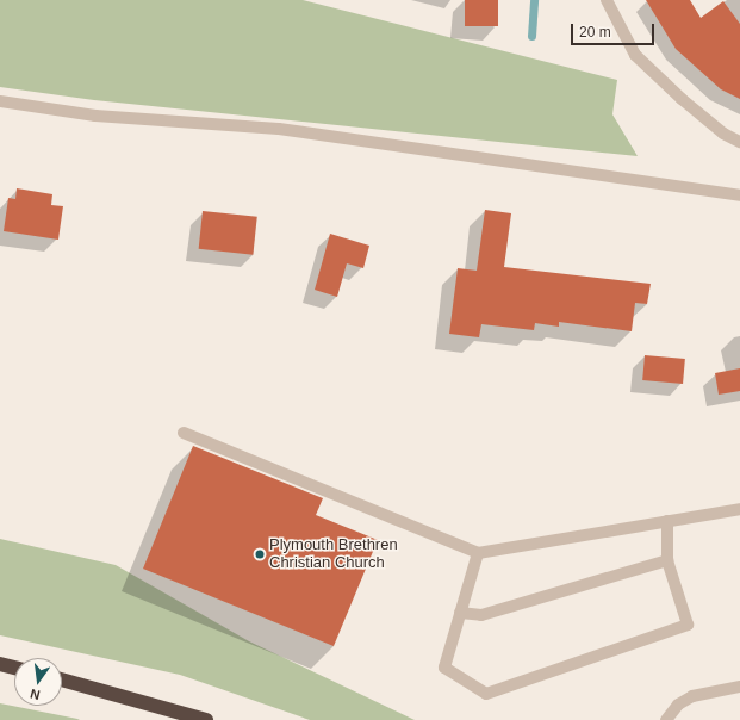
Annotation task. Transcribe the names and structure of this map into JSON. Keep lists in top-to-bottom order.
{
  "places": ["Plymouth Brethren Christian Church"],
  "scale_bar": "20 m",
  "north": "bottom"
}
